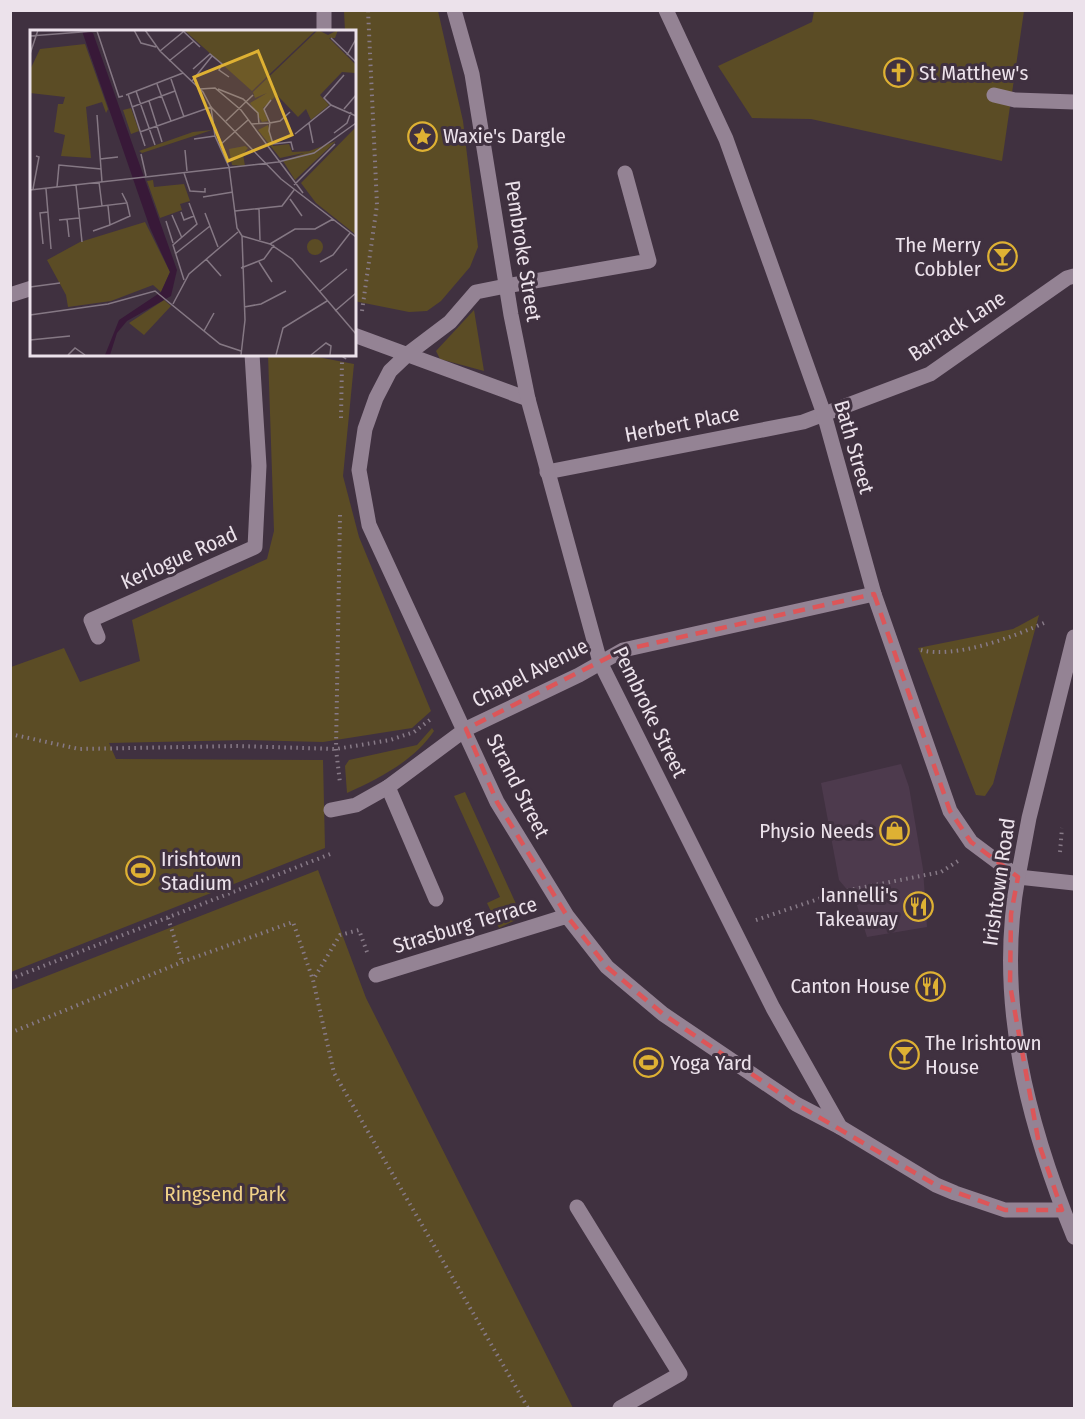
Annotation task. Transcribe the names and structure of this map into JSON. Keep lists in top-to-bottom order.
{
  "streets": {
    "street": [
      "Pembroke Street",
      "Barrack Lane",
      "Herbert Place",
      "Bath Street",
      "Kerlogue Road",
      "Chapel Avenue",
      "Strand Street",
      "Irishtown Road",
      "Strasburg Terrace"
    ]
  },
  "crossings": [
    ["Pembroke Street", "Herbert Place"],
    ["Pembroke Street", "Chapel Avenue"],
    ["Pembroke Street", "Strand Street"],
    ["Pembroke Street", "Irishtown Road"],
    ["Barrack Lane", "Herbert Place"],
    ["Barrack Lane", "Bath Street"],
    ["Herbert Place", "Bath Street"],
    ["Bath Street", "Chapel Avenue"],
    ["Bath Street", "Irishtown Road"],
    ["Chapel Avenue", "Strand Street"],
    ["Strand Street", "Strasburg Terrace"]
  ],
  "parks": ["Ringsend Park"],
  "places": {
    "church": ["St Matthew's"],
    "place": ["Waxie's Dargle"],
    "bar": ["The Merry Cobbler", "The Irishtown House"],
    "shop": ["Physio Needs"],
    "sports": ["Irishtown Stadium", "Yoga Yard"],
    "restaurant": ["Iannelli's Takeaway", "Canton House"]
  }
}
